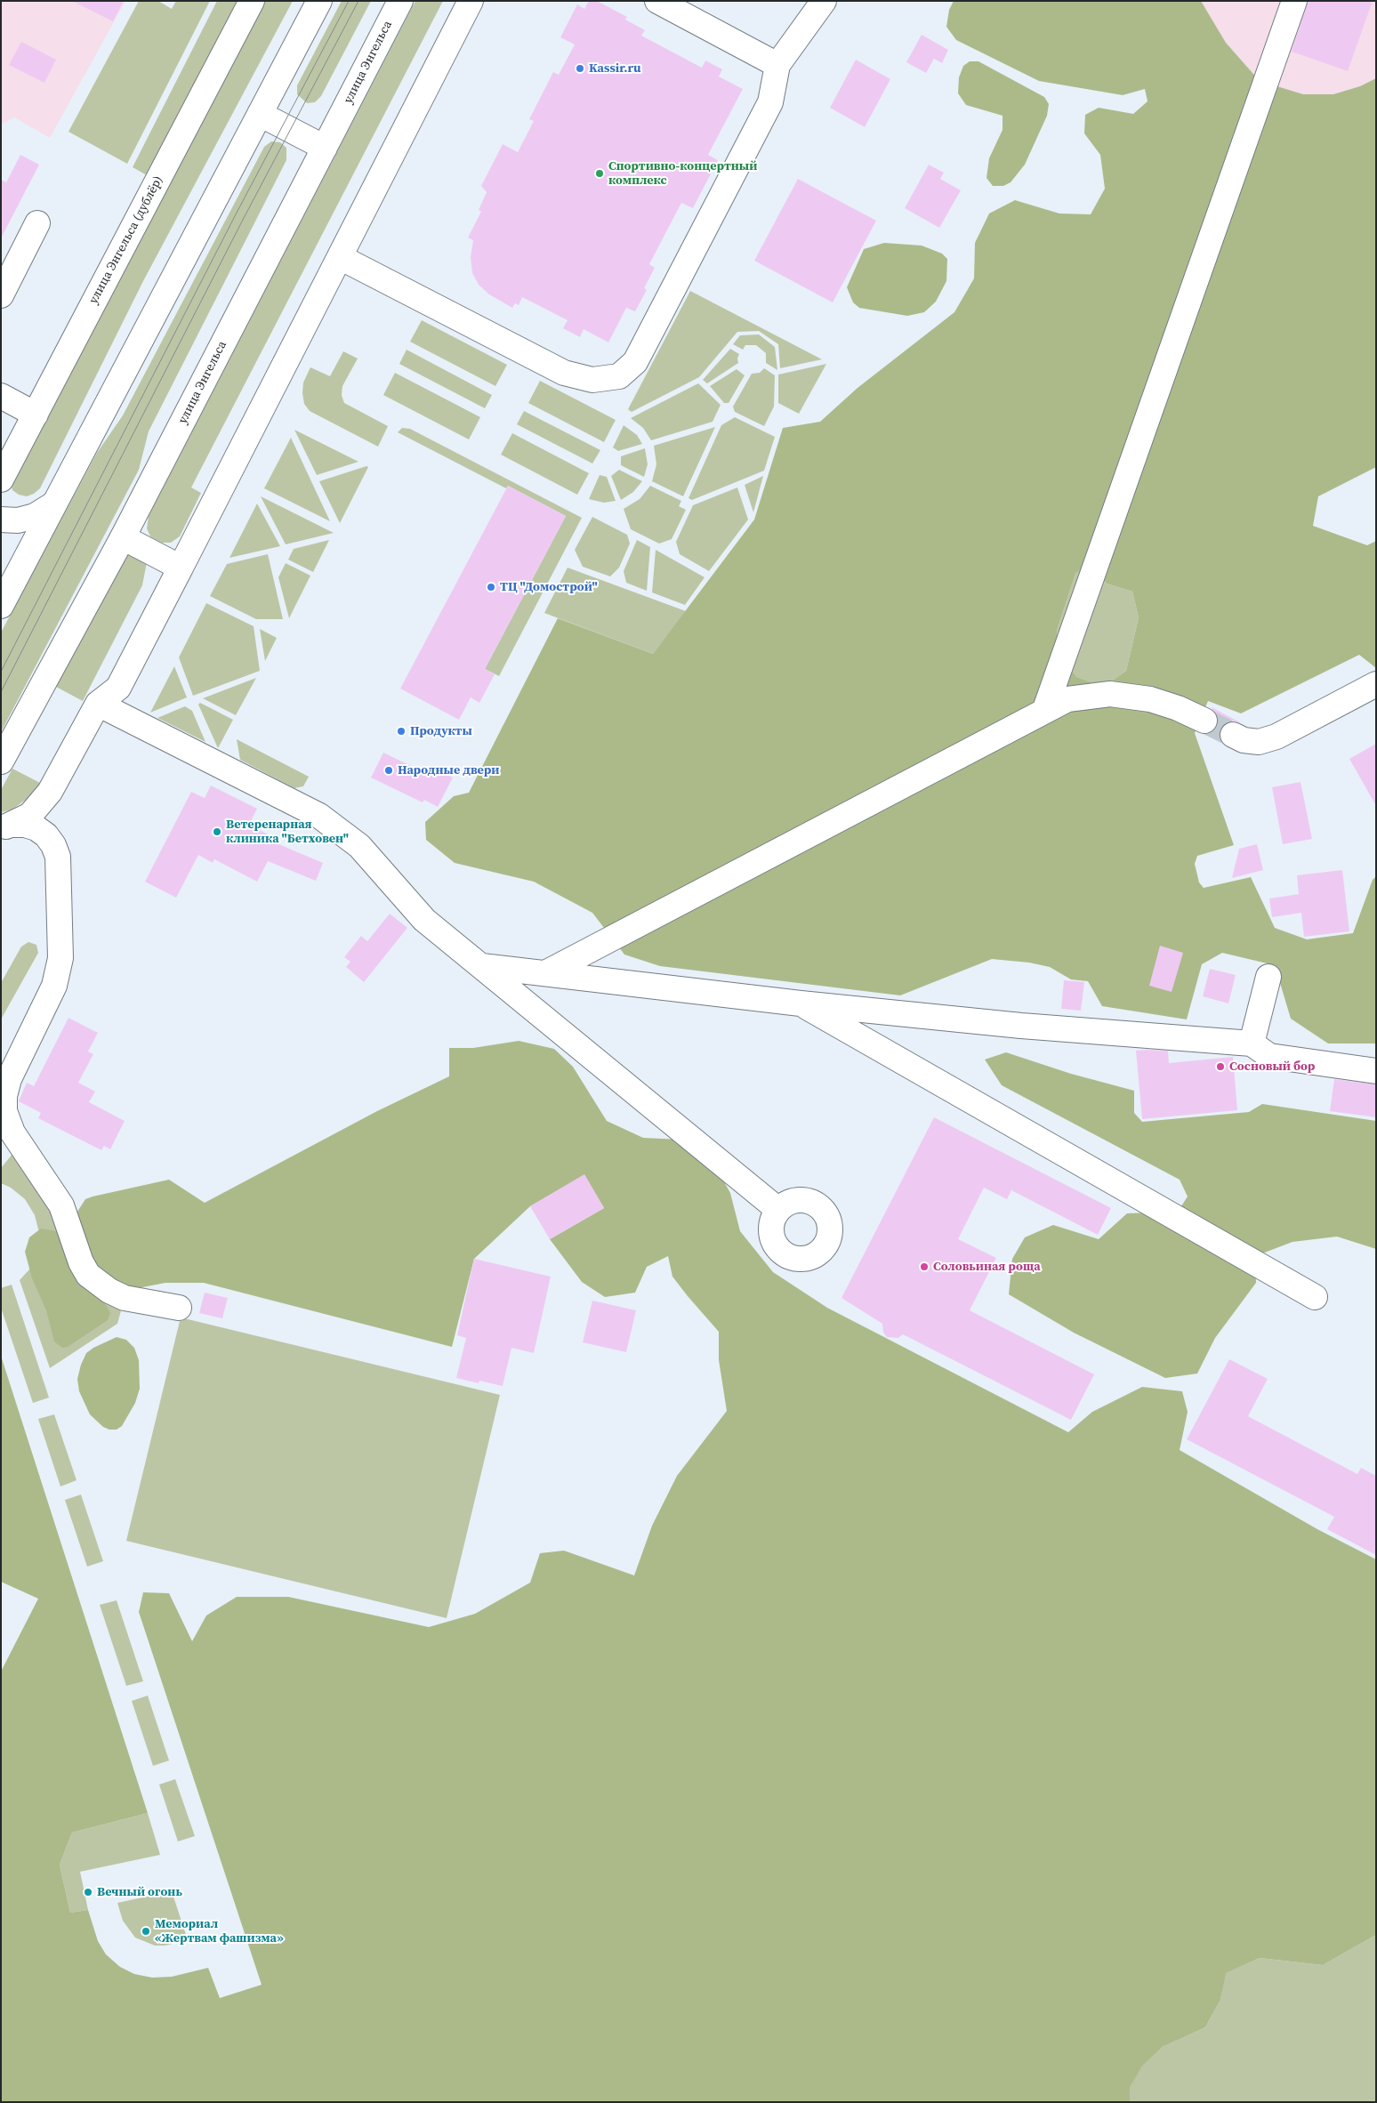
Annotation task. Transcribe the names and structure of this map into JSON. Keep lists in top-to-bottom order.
{
  "streets": {
    "main road": ["улица Энгельса", "улица Энгельса (дублёр)"]
  },
  "places": [
    "Kassir.ru",
    "Спортивно-концертный комплекс",
    "ТЦ \"Домострой\"",
    "Продукты",
    "Народные двери",
    "Ветеренарная клиника \"Бетховен\"",
    "Сосновый бор",
    "Соловьиная роща",
    "Вечный огонь",
    "Мемориал «Жертвам фашизма»"
  ]
}
